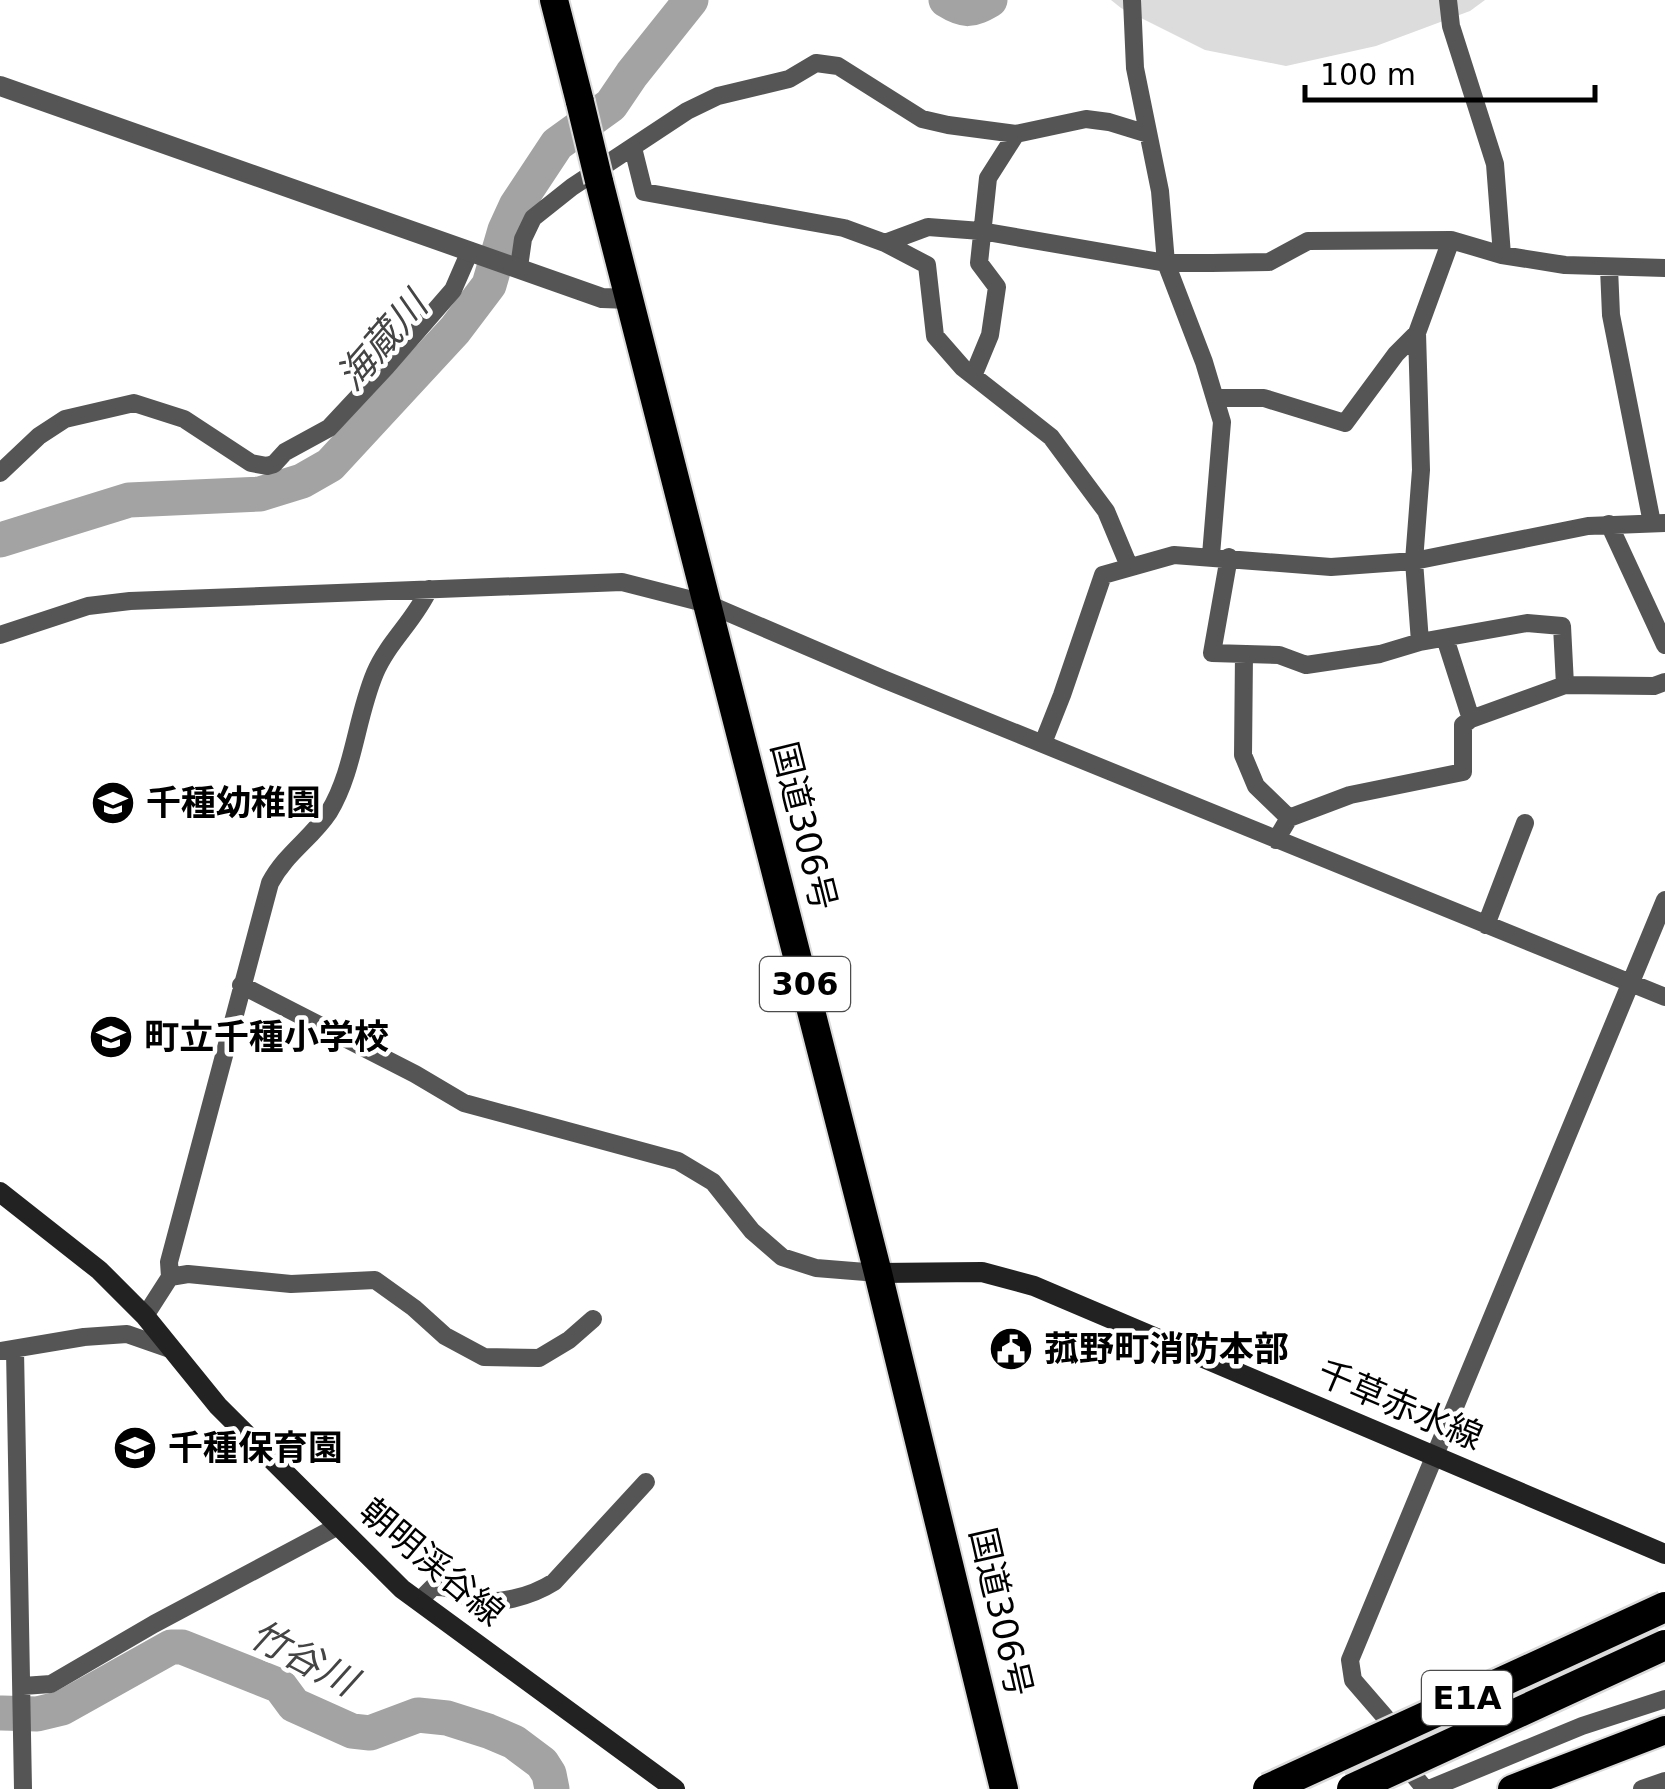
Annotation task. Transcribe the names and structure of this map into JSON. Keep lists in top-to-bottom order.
{
  "streets": {
    "highway": ["国道306号", "306", "E1A"],
    "main road": ["千草赤水線", "朝明渓谷線"]
  },
  "crossings": [
    ["国道306号", "千草赤水線"]
  ],
  "water": ["海蔵川", "竹谷川"],
  "places": {
    "school or university": ["千種幼稚園", "町立千種小学校", "千種保育園"],
    "public building": ["菰野町消防本部"]
  },
  "scale_bar": "100 m"
}
